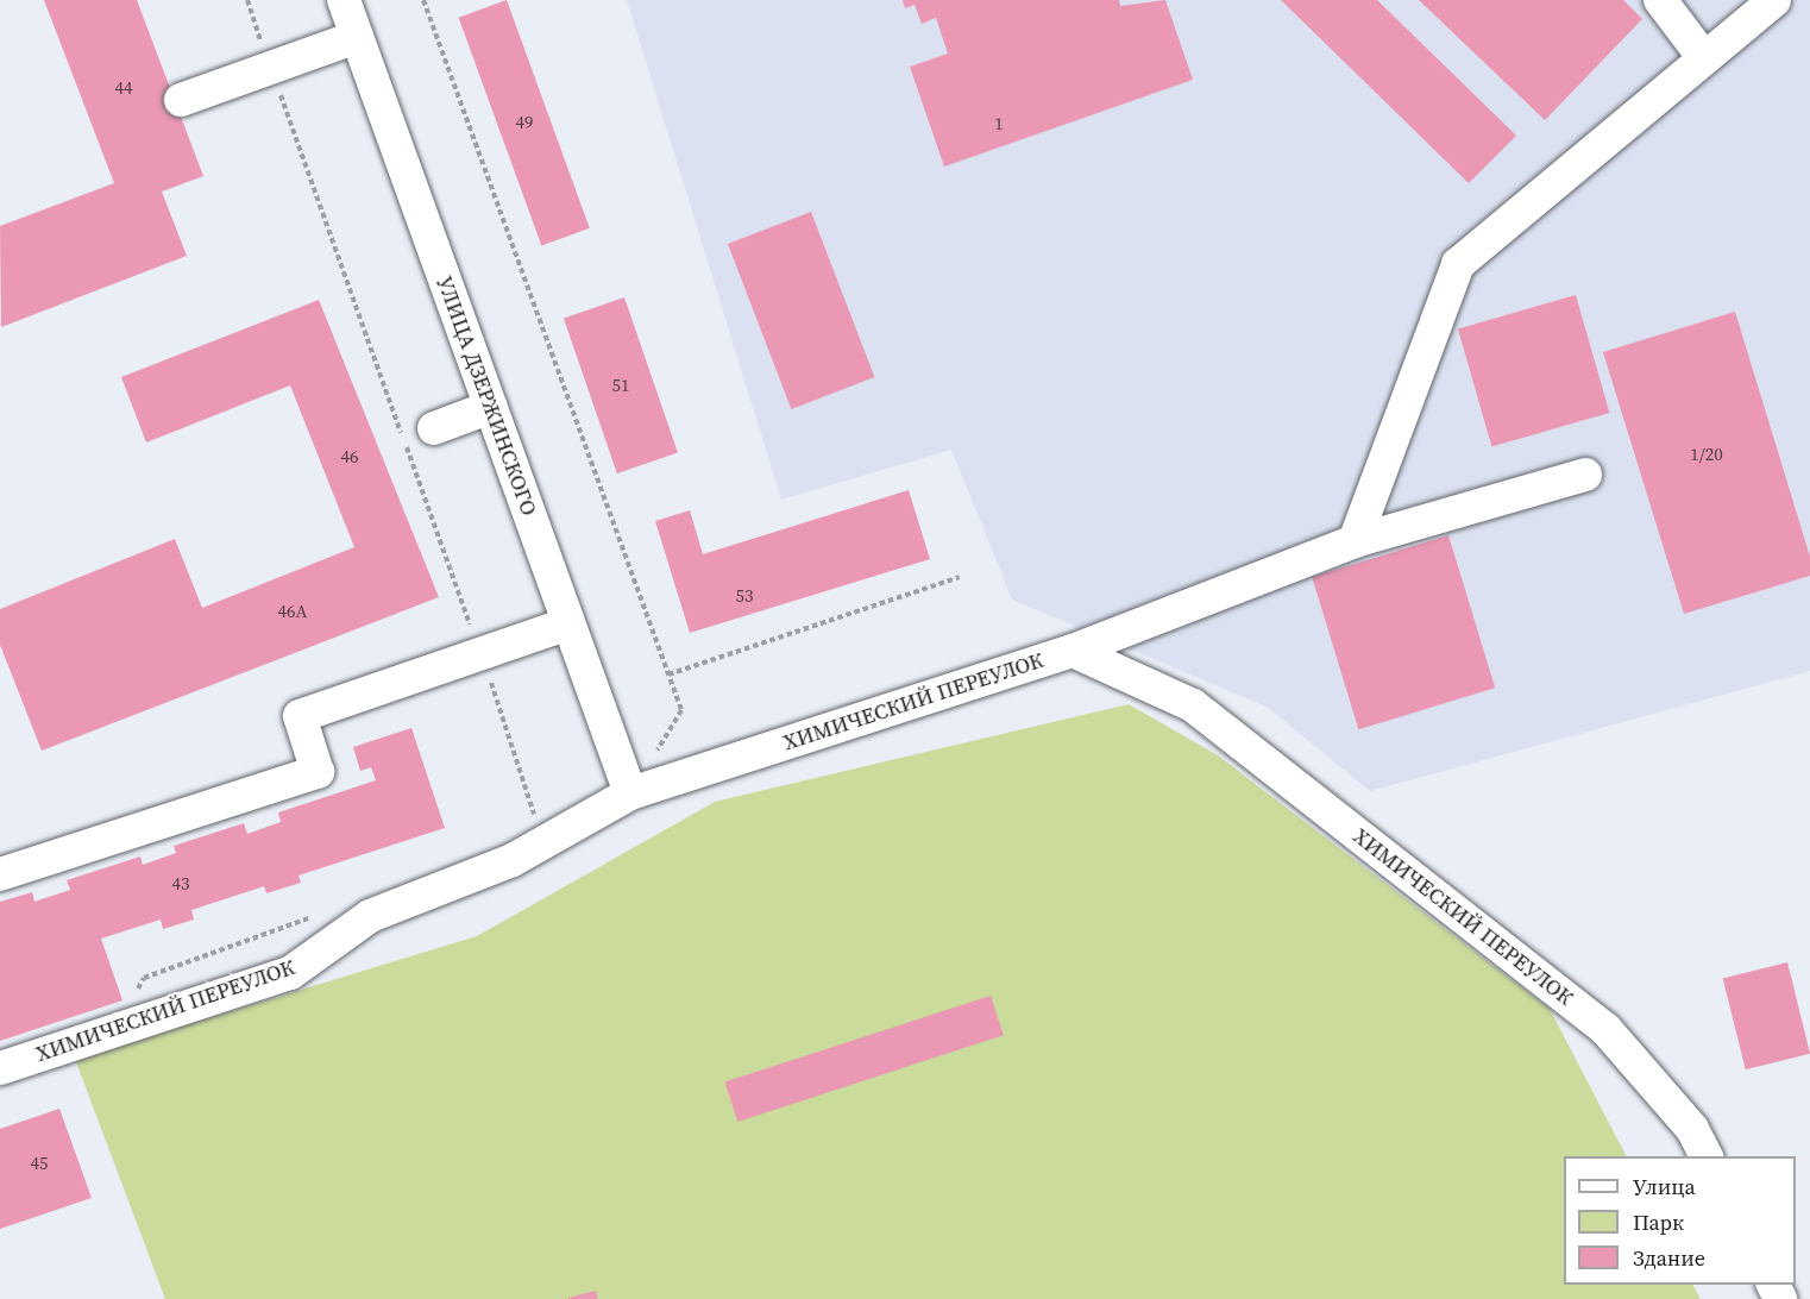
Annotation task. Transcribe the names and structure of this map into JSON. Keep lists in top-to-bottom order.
{
  "streets": {
    "street": ["УЛИЦА ДЗЕРЖИНСКОГО", "ХИМИЧЕСКИЙ ПЕРЕУЛОК"]
  },
  "crossings": [
    ["УЛИЦА ДЗЕРЖИНСКОГО", "ХИМИЧЕСКИЙ ПЕРЕУЛОК"]
  ],
  "house_numbers": [
    "44",
    "49",
    "1",
    "51",
    "1/20",
    "46",
    "53",
    "46А",
    "43",
    "45"
  ],
  "legend": ["Улица", "Парк", "Здание"]
}
